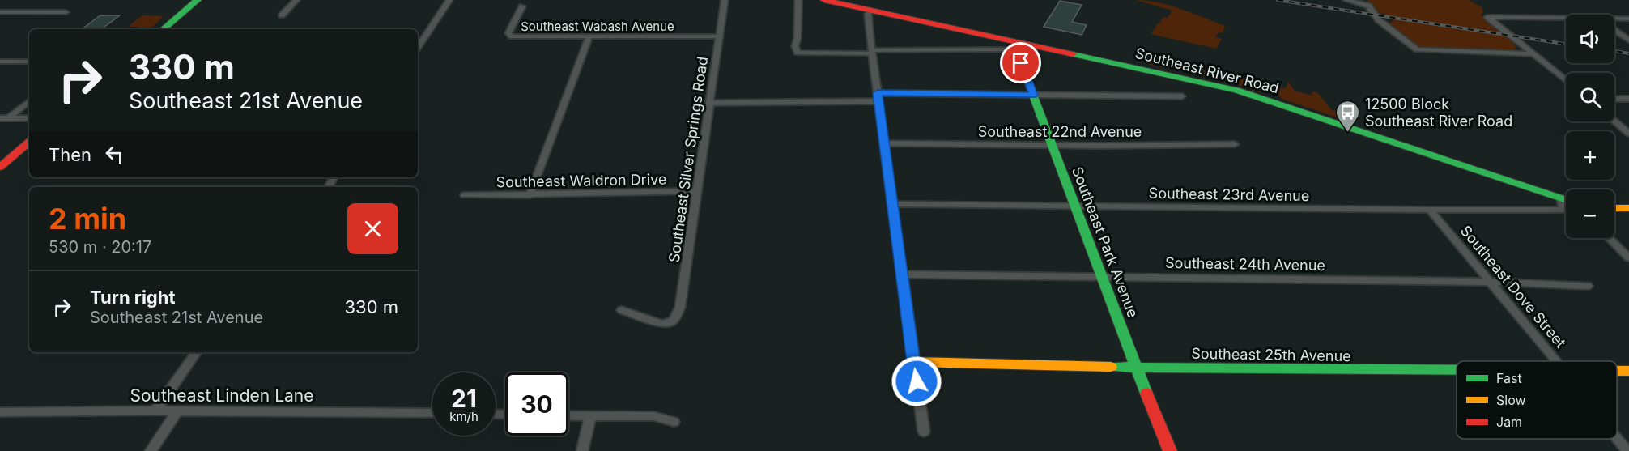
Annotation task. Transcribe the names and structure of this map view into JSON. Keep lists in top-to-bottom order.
{
  "streets": {
    "street": [
      "Southeast Wabash Avenue",
      "Southeast River Road",
      "Southeast 22nd Avenue",
      "Southeast Silver Springs Road",
      "Southeast Waldron Drive",
      "Southeast 23rd Avenue",
      "Southeast Park Avenue",
      "Southeast 24th Avenue",
      "Southeast Dove Street",
      "Southeast 25th Avenue",
      "Southeast Linden Lane"
    ]
  },
  "crossings": [
    ["Southeast Wabash Avenue", "Southeast Silver Springs Road"],
    ["Southeast River Road", "Southeast Park Avenue"],
    ["Southeast 22nd Avenue", "Southeast Park Avenue"],
    ["Southeast Silver Springs Road", "Southeast Waldron Drive"],
    ["Southeast 23rd Avenue", "Southeast Park Avenue"],
    ["Southeast 23rd Avenue", "Southeast Dove Street"],
    ["Southeast Park Avenue", "Southeast 24th Avenue"],
    ["Southeast Park Avenue", "Southeast 25th Avenue"],
    ["Southeast 24th Avenue", "Southeast Dove Street"]
  ],
  "places": {
    "bus stop": ["12500 Block Southeast River Road"]
  },
  "legend": ["Fast", "Slow", "Jam"],
  "page": {
    "map_buttons": ["+", "−"],
    "turn": ["330 m", "Southeast 21st Avenue"],
    "then": "Then",
    "heading": ["2 min", "530 m · 20:17"],
    "list": [
      {
        "name": "Turn right",
        "note": "Southeast 21st Avenue",
        "value": "330 m"
      }
    ],
    "speed": "21 km/h",
    "limit": "30"
  }
}
